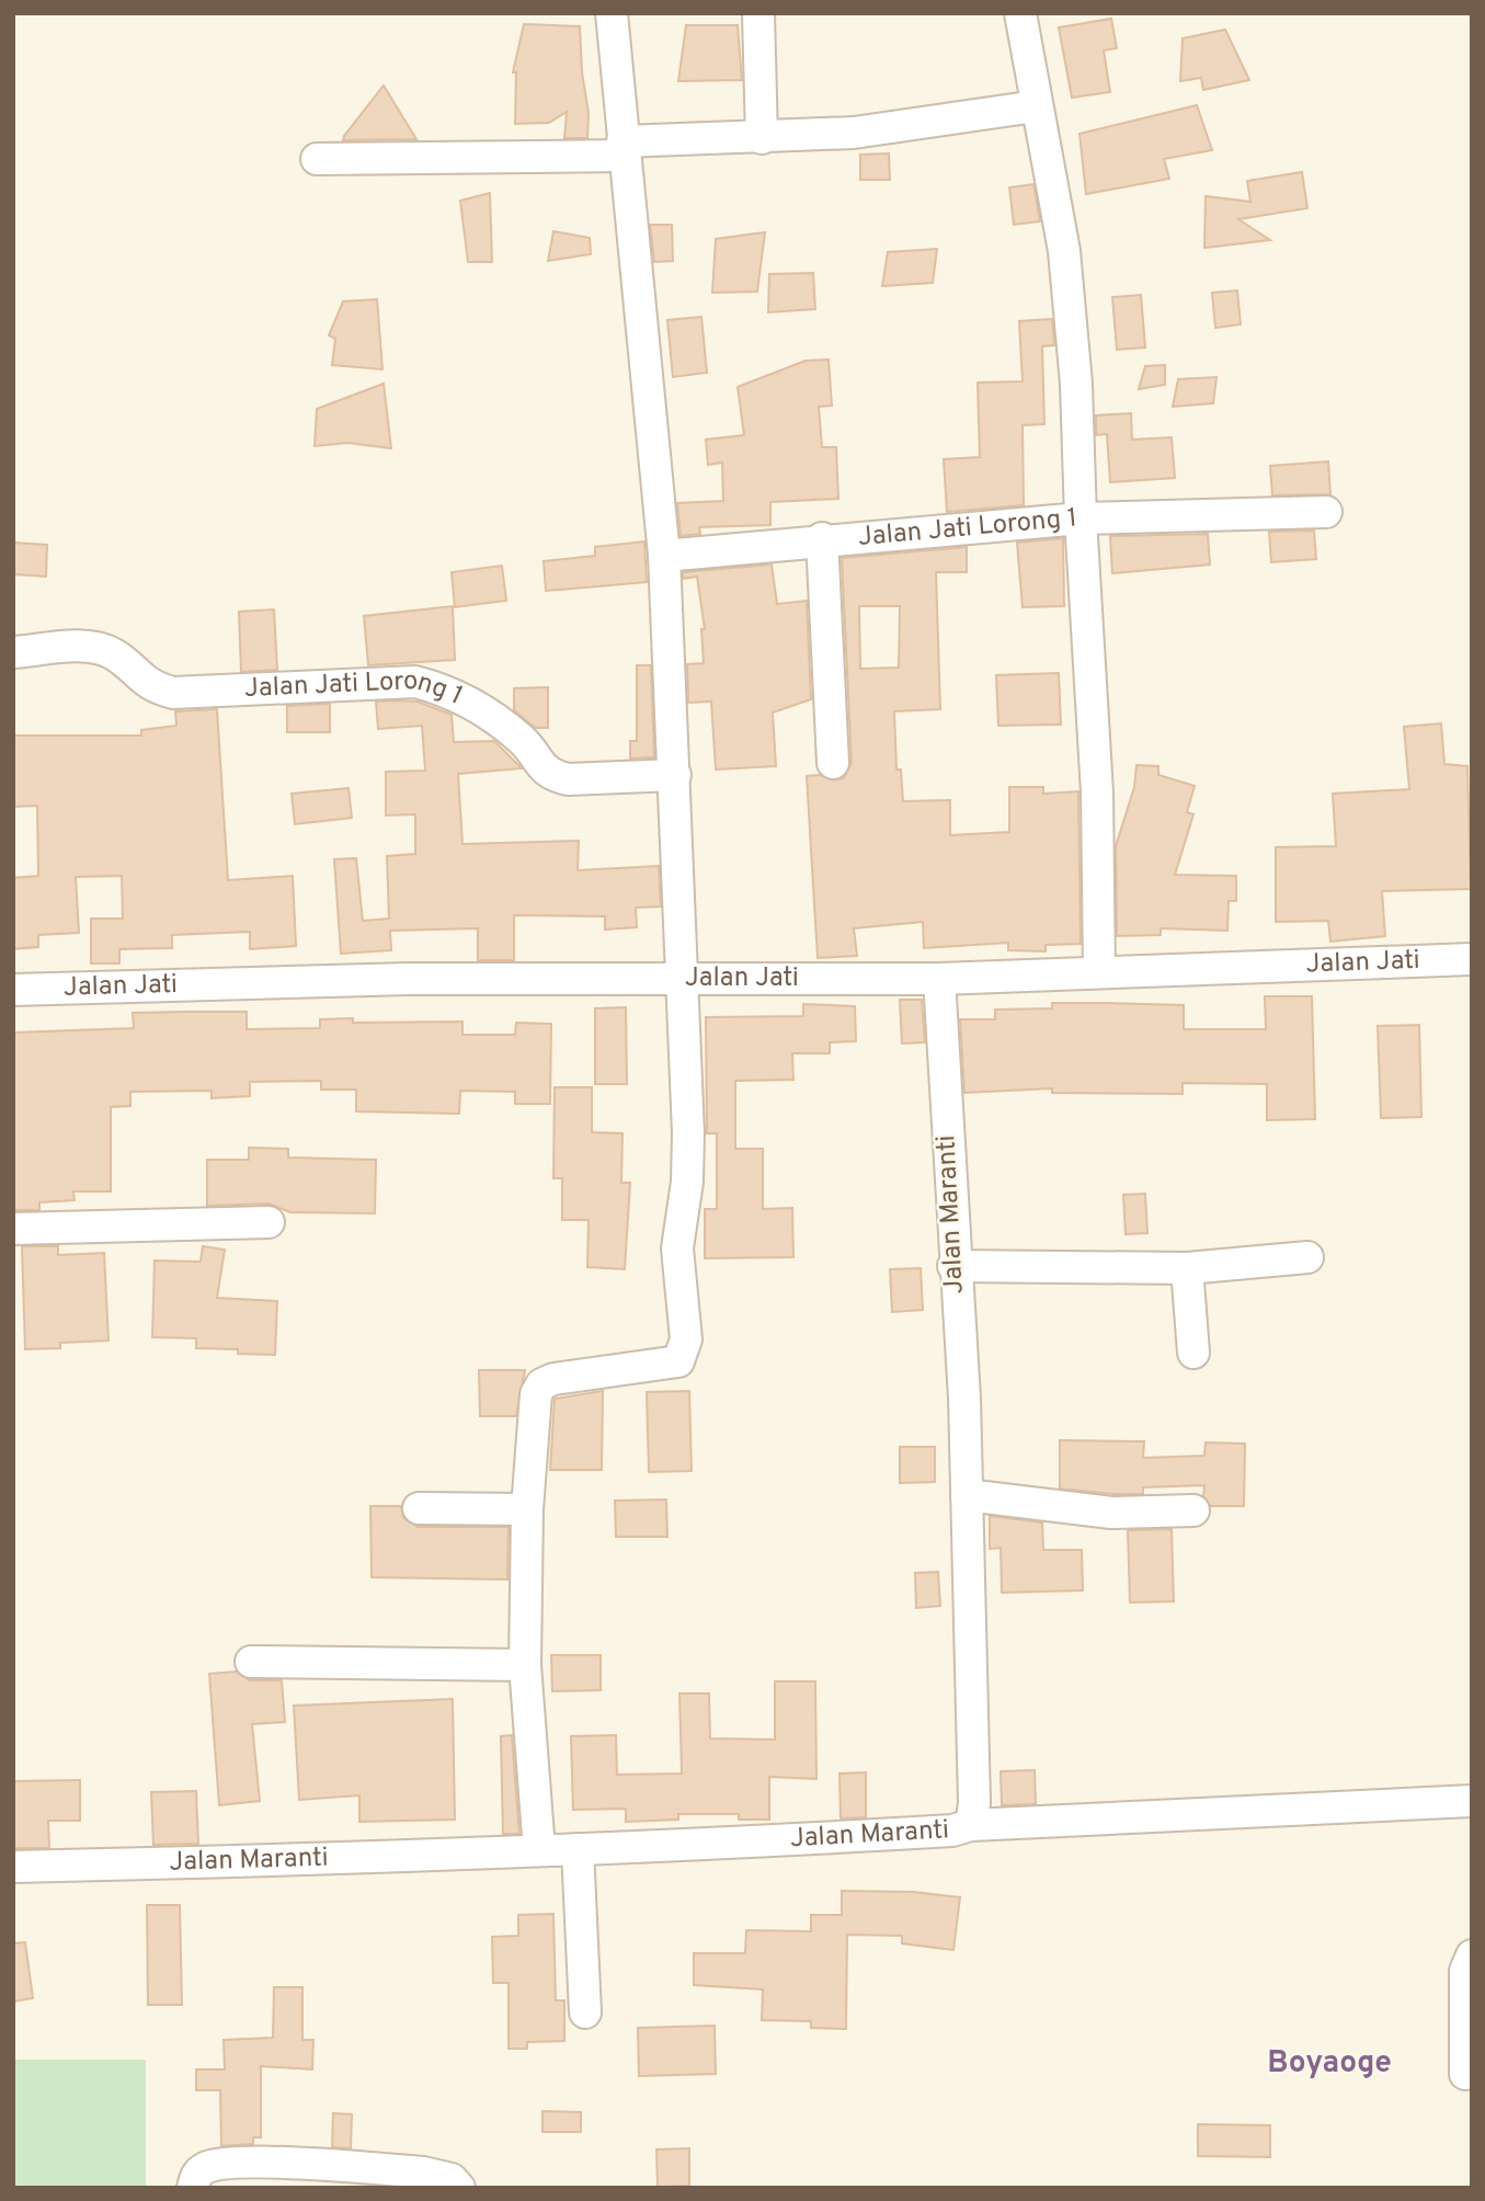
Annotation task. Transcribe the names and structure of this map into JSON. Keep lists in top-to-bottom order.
{
  "streets": {
    "street": ["Jalan Jati Lorong 1", "Jalan Jati", "Jalan Maranti"]
  },
  "crossings": [
    ["Jalan Jati Lorong 1", "Jalan Jati"],
    ["Jalan Jati", "Jalan Maranti"]
  ],
  "districts": ["Boyaoge"]
}
